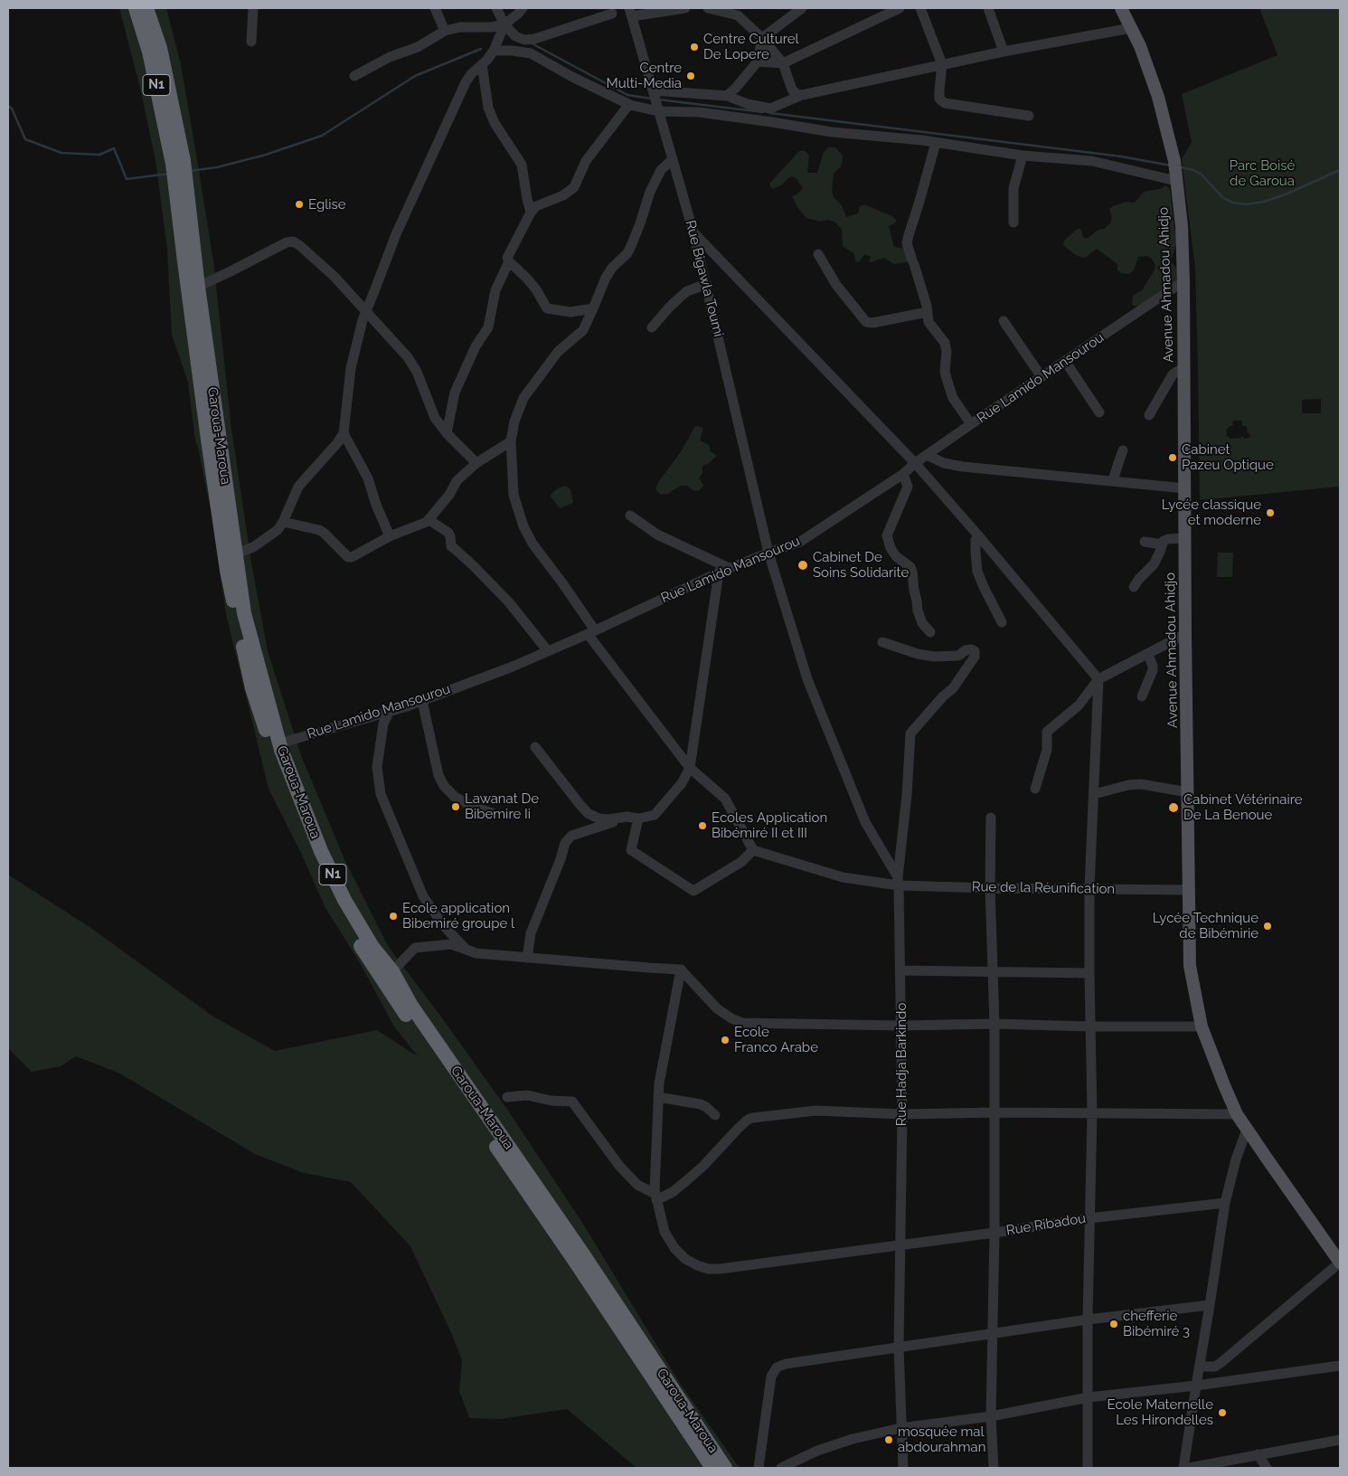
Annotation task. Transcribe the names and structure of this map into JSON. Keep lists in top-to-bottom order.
{
  "streets": {
    "highway": ["N1", "Garoua-Maroua"],
    "main road": ["Avenue Ahmadou Ahidjo"],
    "street": [
      "Rue Bigawla Toumi",
      "Rue Lamido Mansourou",
      "Rue de la Réunification",
      "Rue Hadja Barkindo",
      "Rue Ribadou"
    ]
  },
  "crossings": [
    ["Rue Bigawla Toumi", "Rue Lamido Mansourou"],
    ["Rue Bigawla Toumi", "Rue de la Réunification"],
    ["Rue Bigawla Toumi", "Rue Hadja Barkindo"],
    ["Avenue Ahmadou Ahidjo", "Rue Lamido Mansourou"],
    ["Avenue Ahmadou Ahidjo", "Rue de la Réunification"],
    ["Rue Lamido Mansourou", "Garoua-Maroua"],
    ["Rue de la Réunification", "Rue Hadja Barkindo"],
    ["Rue Hadja Barkindo", "Rue Ribadou"]
  ],
  "parks": ["Parc Boisé de Garoua"],
  "places": [
    "Centre Culturel De Lopere",
    "Centre Multi-Media",
    "Eglise",
    "Cabinet Pazeu Optique",
    "Lycée classique et moderne",
    "Cabinet De Soins Solidarite",
    "Lawanat De Bibemire Ii",
    "Cabinet Vétérinaire De La Benoue",
    "Ecoles Application Bibémiré II et III",
    "Ecole application Bibemiré groupe l",
    "Lycée Technique de Bibémirie",
    "Ecole Franco Arabe",
    "chefferie Bibémiré 3",
    "Ecole Maternelle Les Hirondelles",
    "mosquée mal abdourahman"
  ]
}
